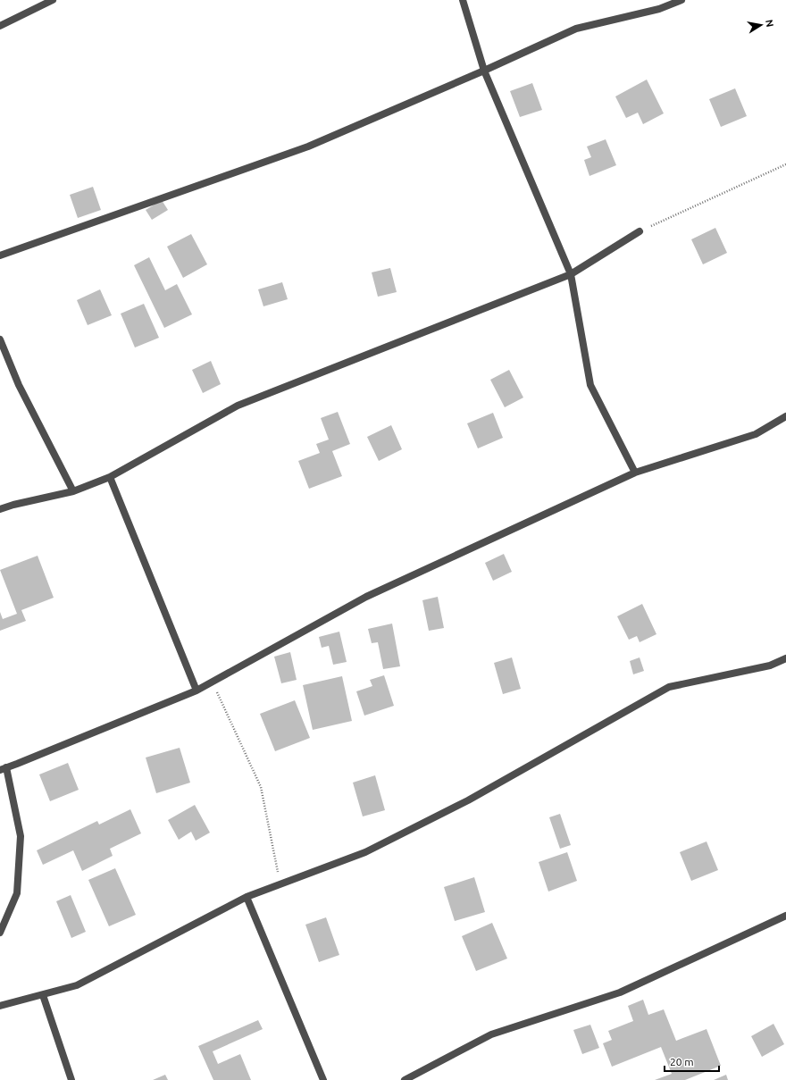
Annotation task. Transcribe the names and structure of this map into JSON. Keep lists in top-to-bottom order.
{
  "scale_bar": "20 m",
  "north": "right"
}
